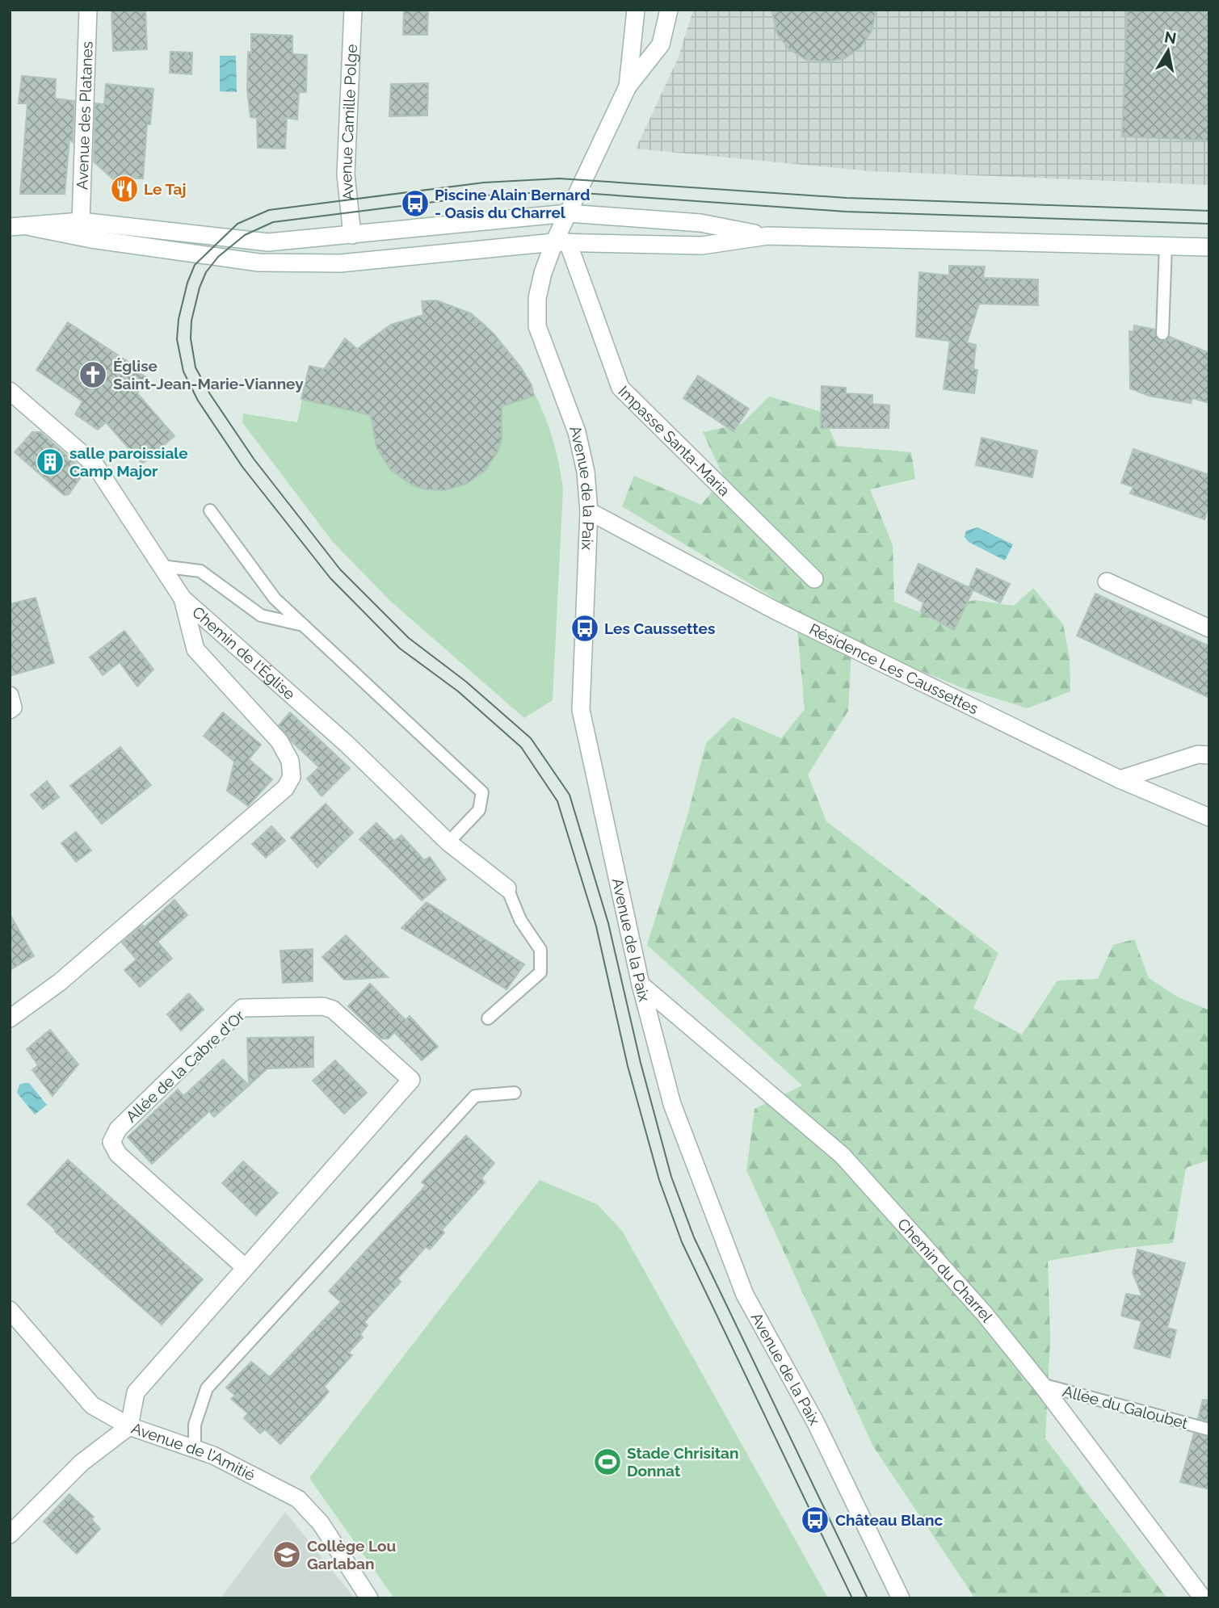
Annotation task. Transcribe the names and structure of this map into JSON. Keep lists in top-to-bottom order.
{
  "streets": {
    "street": [
      "Avenue des Platanes",
      "Avenue Camille Polge",
      "Impasse Santa-Maria",
      "Avenue de la Paix",
      "Chemin de l'Église",
      "Résidence Les Caussettes",
      "Allée de la Cabre d'Or",
      "Chemin du Charrel",
      "Avenue de l'Amitié"
    ],
    "lane": ["Allée du Galoubet"]
  },
  "crossings": [
    ["Impasse Santa-Maria", "Avenue de la Paix"],
    ["Avenue de la Paix", "Résidence Les Caussettes"],
    ["Avenue de la Paix", "Chemin du Charrel"],
    ["Allée de la Cabre d'Or", "Avenue de l'Amitié"],
    ["Chemin du Charrel", "Allée du Galoubet"]
  ],
  "places": {
    "restaurant": ["Le Taj"],
    "bus stop": ["Piscine Alain Bernard - Oasis du Charrel", "Les Caussettes", "Château Blanc"],
    "church": ["Église Saint-Jean-Marie-Vianney"],
    "building": ["salle paroissiale Camp Major"],
    "sports": ["Stade Chrisitan Donnat"],
    "school or university": ["Collège Lou Garlaban"]
  },
  "north": "top"
}
